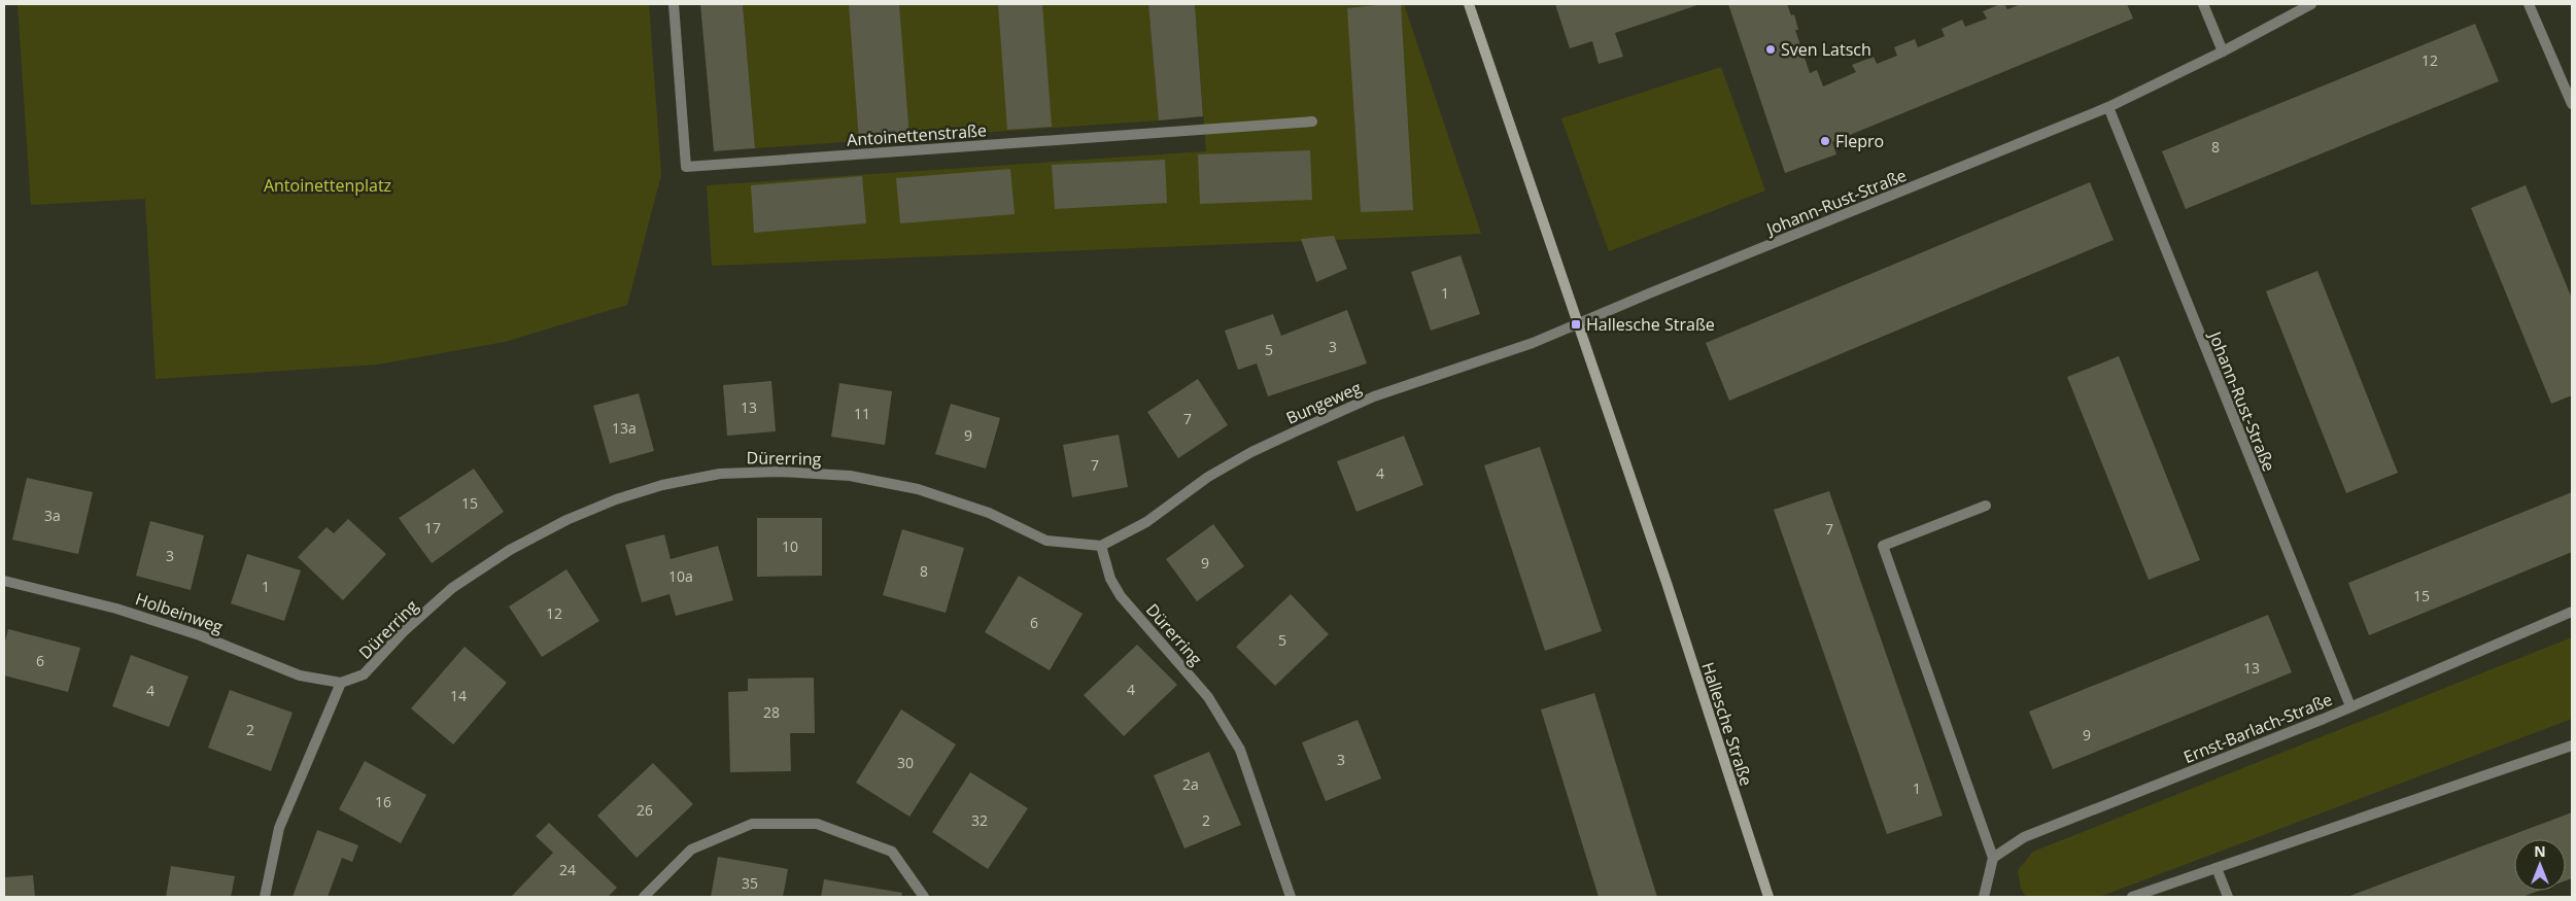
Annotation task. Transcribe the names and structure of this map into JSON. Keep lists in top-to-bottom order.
{
  "streets": {
    "main road": ["Hallesche Straße"],
    "street": [
      "Antoinettenstraße",
      "Johann-Rust-Straße",
      "Bungeweg",
      "Dürerring",
      "Holbeinweg",
      "Ernst-Barlach-Straße"
    ]
  },
  "crossings": [
    ["Johann-Rust-Straße", "Bungeweg"],
    ["Johann-Rust-Straße", "Hallesche Straße"],
    ["Johann-Rust-Straße", "Ernst-Barlach-Straße"],
    ["Bungeweg", "Dürerring"],
    ["Bungeweg", "Hallesche Straße"],
    ["Dürerring", "Holbeinweg"]
  ],
  "parks": ["Antoinettenplatz"],
  "places": {
    "other": ["Sven Latsch", "Flepro"],
    "transit": ["Hallesche Straße"]
  },
  "house_numbers": [
    "12",
    "8",
    "1",
    "3",
    "5",
    "13",
    "11",
    "7",
    "13a",
    "9",
    "7",
    "4",
    "15",
    "3a",
    "17",
    "7",
    "10",
    "3",
    "9",
    "8",
    "10a",
    "1",
    "15",
    "12",
    "6",
    "5",
    "6",
    "13",
    "4",
    "4",
    "14",
    "28",
    "2",
    "9",
    "3",
    "30",
    "2a",
    "1",
    "16",
    "26",
    "32",
    "2",
    "24",
    "35"
  ],
  "north": "top"
}
